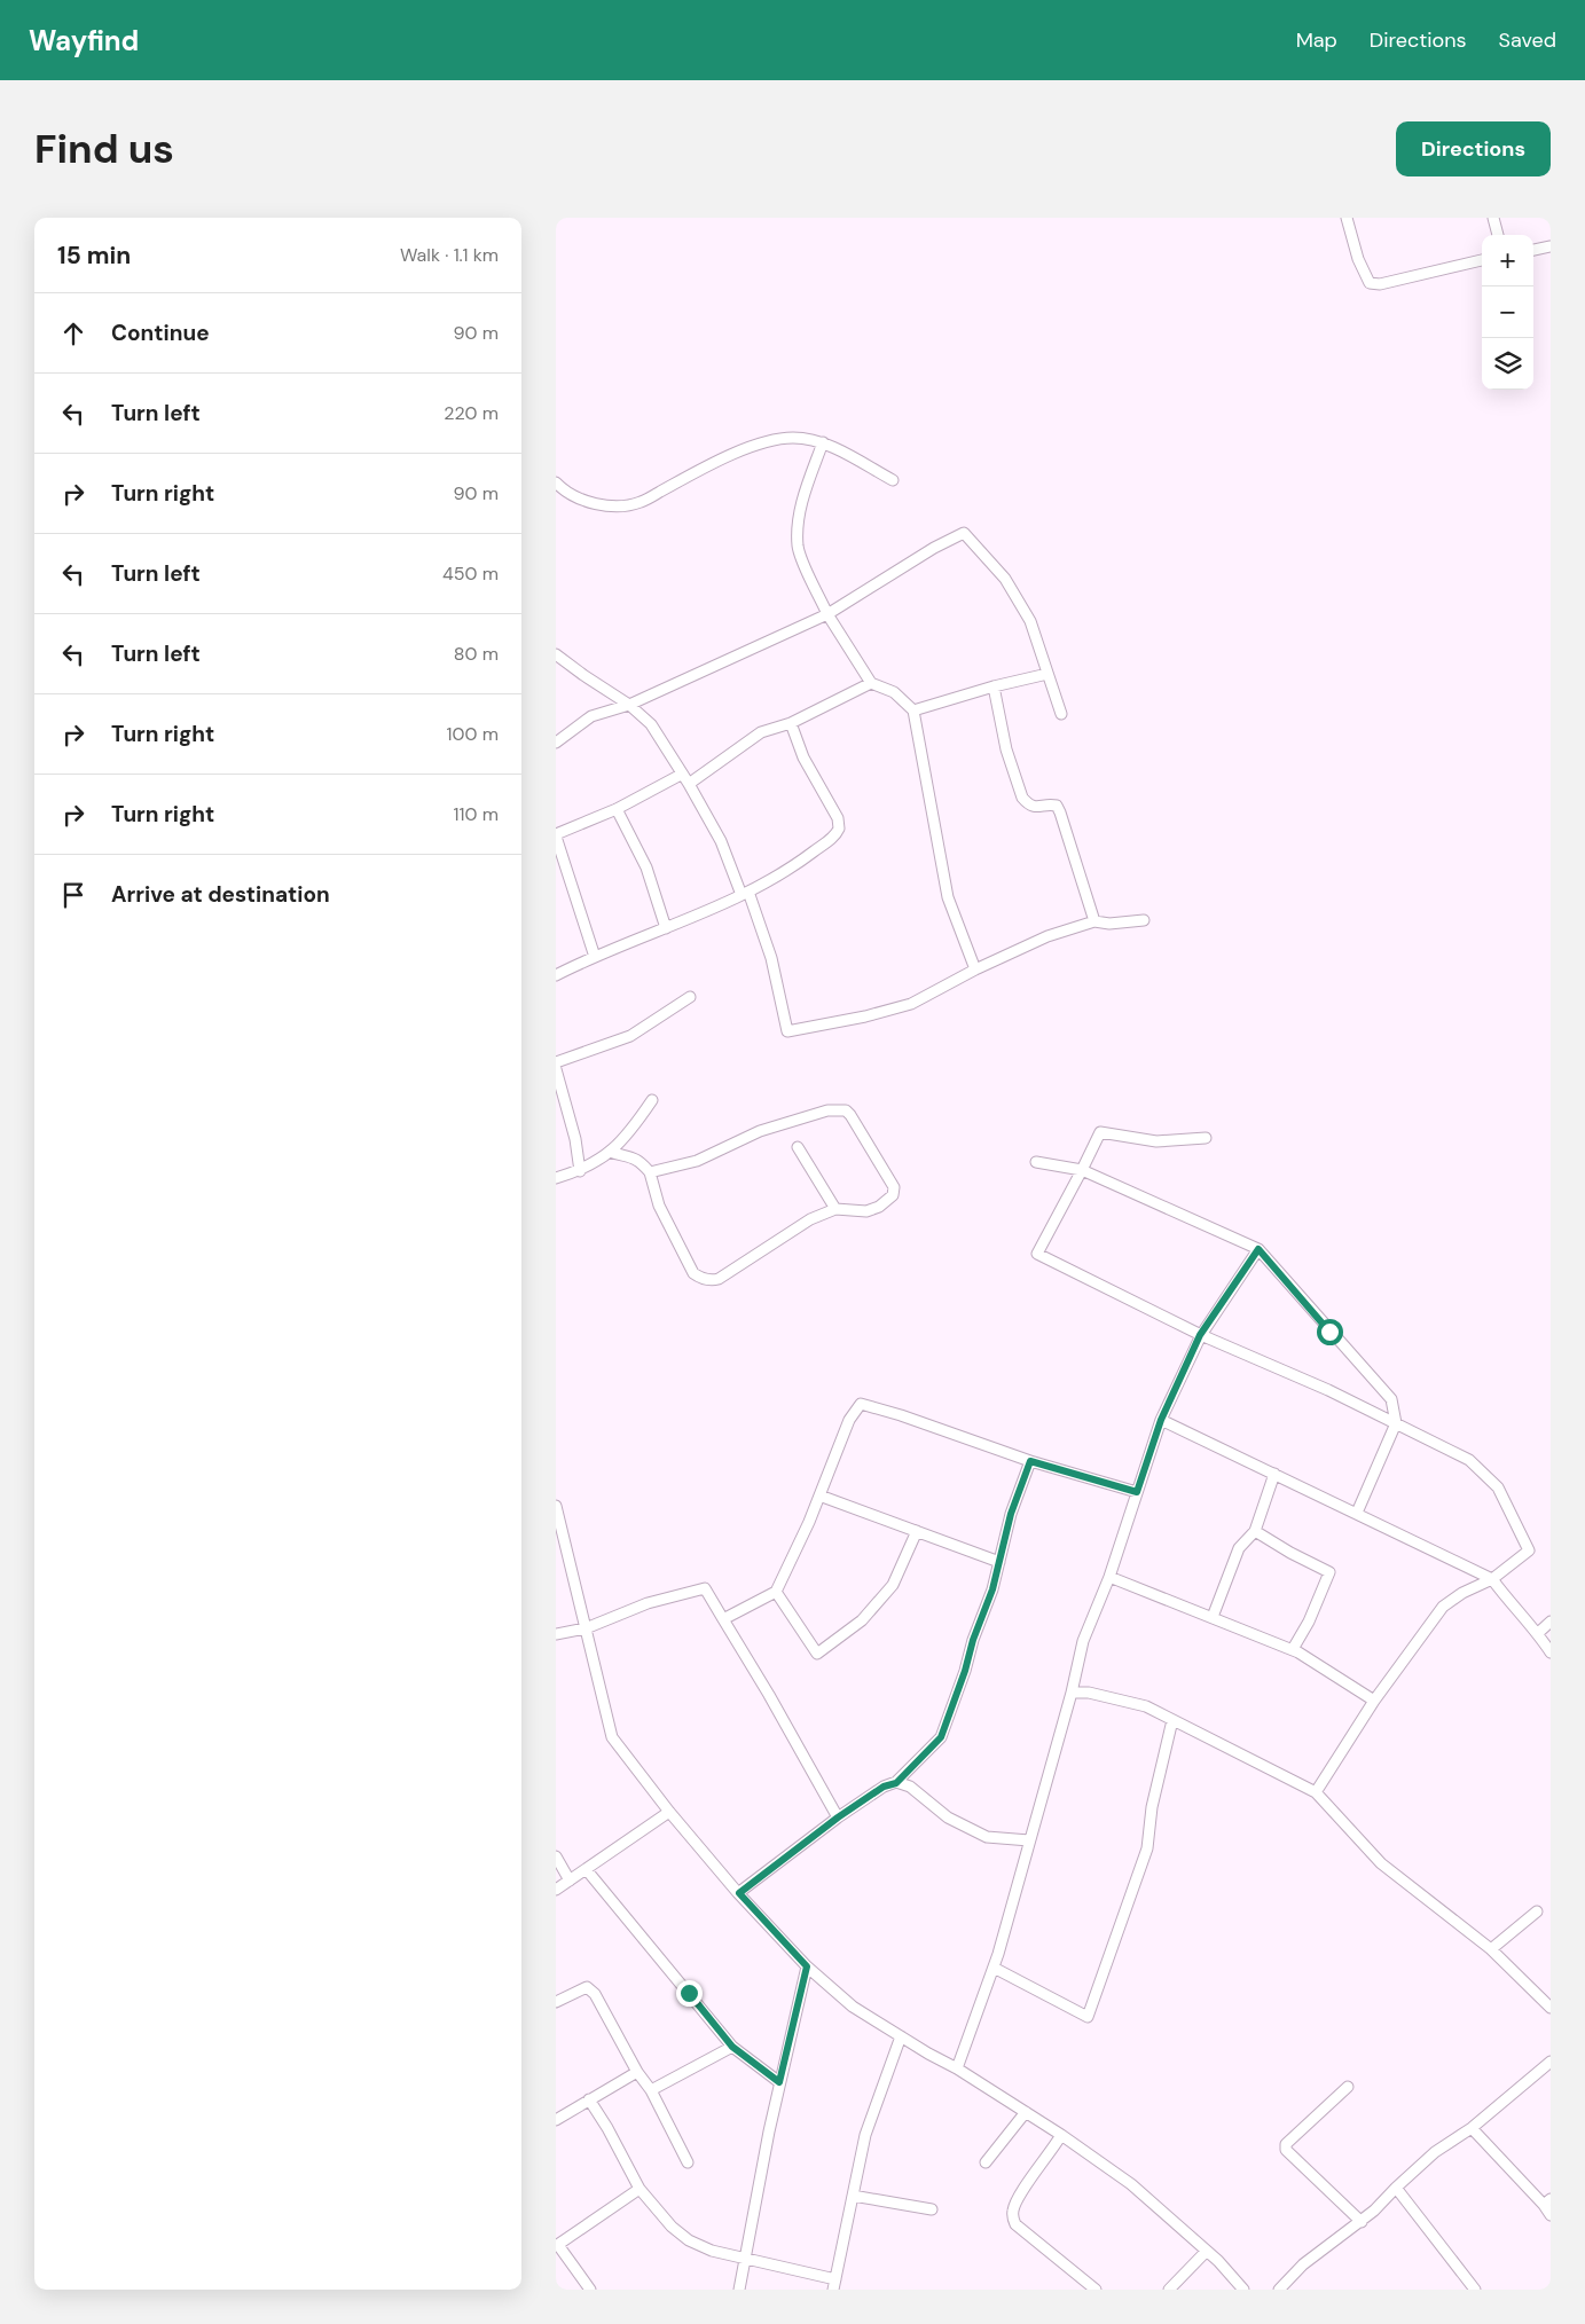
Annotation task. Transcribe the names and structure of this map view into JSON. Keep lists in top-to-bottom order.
{
  "page": {
    "header": "Wayfind",
    "nav": ["Map", "Directions", "Saved"],
    "buttons": "Directions",
    "title": "Find us",
    "heading": ["15 min", "Walk · 1.1 km"],
    "map_buttons": ["+", "−"],
    "list": [
      ["Continue", "90 m"],
      ["Turn left", "220 m"],
      ["Turn right", "90 m"],
      ["Turn left", "450 m"],
      ["Turn left", "80 m"],
      ["Turn right", "100 m"],
      ["Turn right", "110 m"],
      "Arrive at destination"
    ]
  }
}
